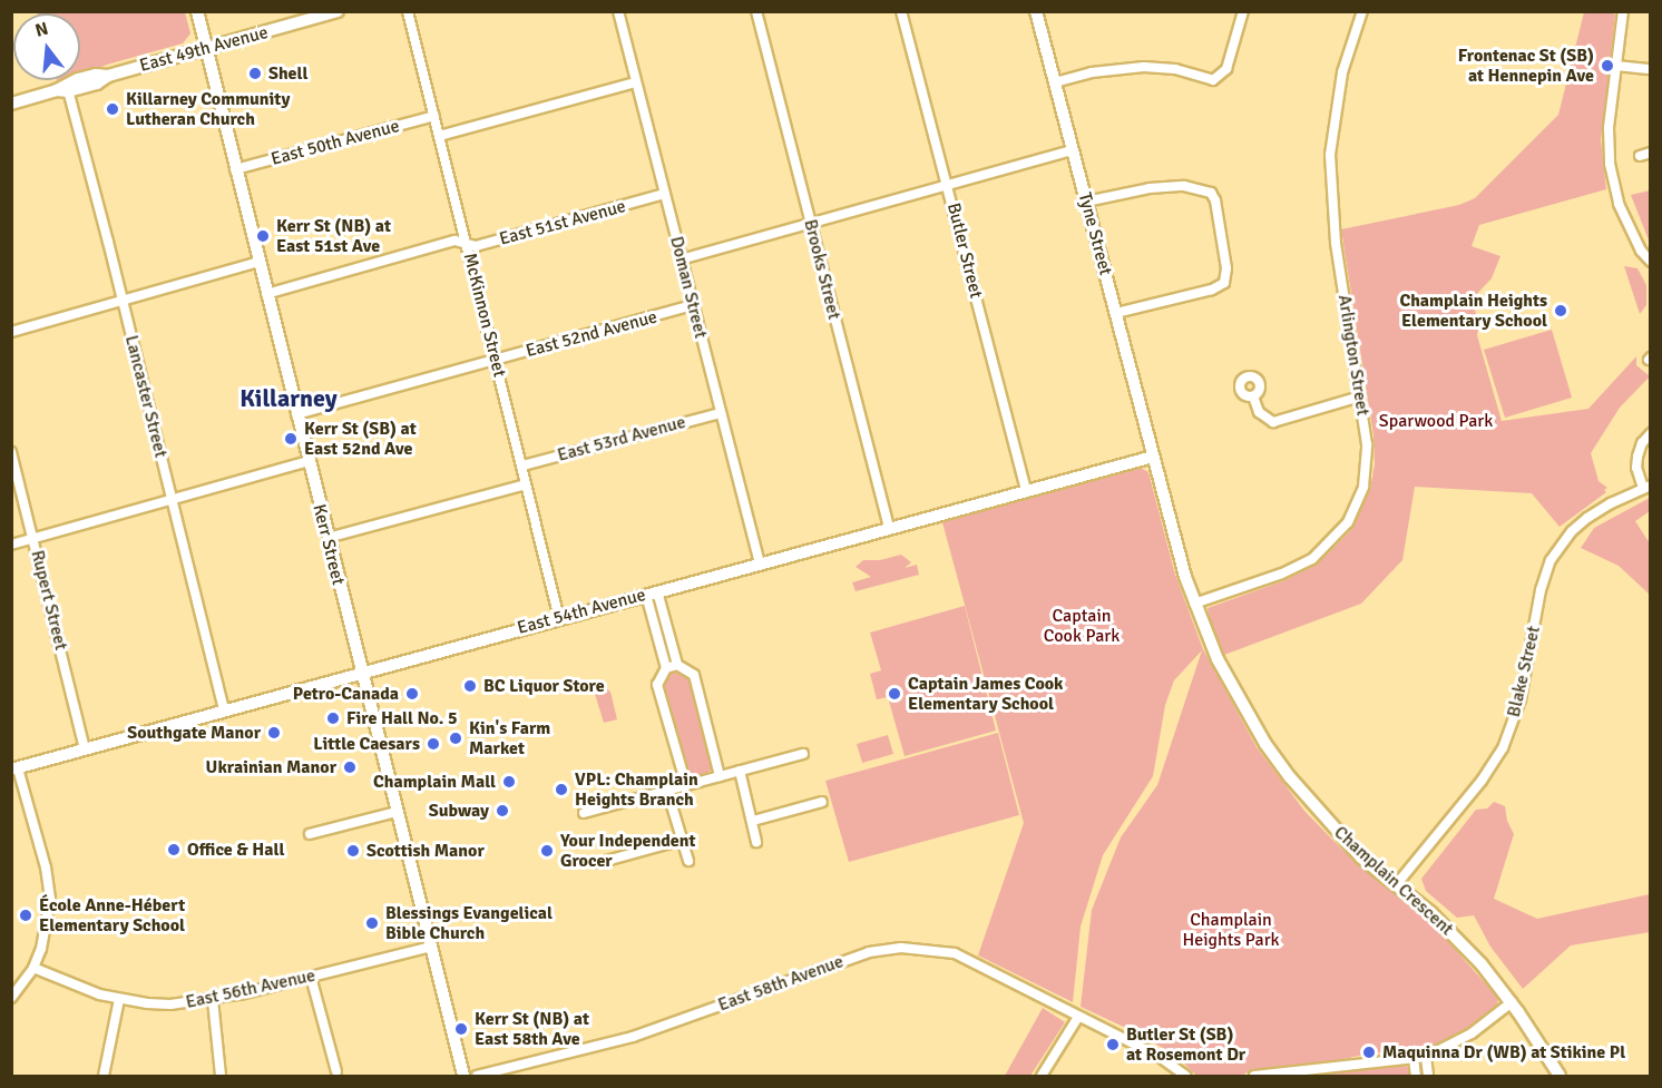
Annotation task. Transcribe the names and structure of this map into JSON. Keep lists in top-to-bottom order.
{
  "streets": {
    "street": [
      "East 49th Avenue",
      "East 50th Avenue",
      "East 51st Avenue",
      "Tyne Street",
      "Butler Street",
      "Brooks Street",
      "Doman Street",
      "McKinnon Street",
      "East 52nd Avenue",
      "Arlington Street",
      "Lancaster Street",
      "East 53rd Avenue",
      "Kerr Street",
      "Rupert Street",
      "East 54th Avenue",
      "Blake Street",
      "Champlain Crescent",
      "East 58th Avenue",
      "East 56th Avenue"
    ]
  },
  "crossings": [
    ["East 49th Avenue", "Lancaster Street"],
    ["East 49th Avenue", "Kerr Street"],
    ["East 50th Avenue", "McKinnon Street"],
    ["East 50th Avenue", "Kerr Street"],
    ["East 51st Avenue", "Doman Street"],
    ["East 51st Avenue", "McKinnon Street"],
    ["East 51st Avenue", "Kerr Street"],
    ["Tyne Street", "East 54th Avenue"],
    ["Tyne Street", "Champlain Crescent"],
    ["Butler Street", "East 54th Avenue"],
    ["Brooks Street", "East 54th Avenue"],
    ["Doman Street", "East 52nd Avenue"],
    ["Doman Street", "East 53rd Avenue"],
    ["Doman Street", "East 54th Avenue"],
    ["McKinnon Street", "East 52nd Avenue"],
    ["McKinnon Street", "East 53rd Avenue"],
    ["McKinnon Street", "East 54th Avenue"],
    ["East 52nd Avenue", "Kerr Street"],
    ["Arlington Street", "Champlain Crescent"],
    ["Lancaster Street", "East 54th Avenue"],
    ["Kerr Street", "East 54th Avenue"],
    ["Kerr Street", "East 56th Avenue"],
    ["Rupert Street", "East 54th Avenue"],
    ["East 54th Avenue", "Champlain Crescent"],
    ["Blake Street", "Champlain Crescent"]
  ],
  "districts": ["Killarney"],
  "parks": ["Sparwood Park", "Captain Cook Park", "Champlain Heights Park"],
  "places": [
    "Frontenac St (SB) at Hennepin Ave",
    "Shell",
    "Killarney Community Lutheran Church",
    "Kerr St (NB) at East 51st Ave",
    "Champlain Heights Elementary School",
    "Kerr St (SB) at East 52nd Ave",
    "BC Liquor Store",
    "Petro-Canada",
    "Captain James Cook Elementary School",
    "Fire Hall No. 5",
    "Southgate Manor",
    "Kin's Farm Market",
    "Little Caesars",
    "Ukrainian Manor",
    "Champlain Mall",
    "VPL: Champlain Heights Branch",
    "Subway",
    "Office & Hall",
    "Scottish Manor",
    "Your Independent Grocer",
    "École Anne-Hébert Elementary School",
    "Blessings Evangelical Bible Church",
    "Kerr St (NB) at East 58th Ave",
    "Butler St (SB) at Rosemont Dr",
    "Maquinna Dr (WB) at Stikine Pl"
  ],
  "north": "top"
}
